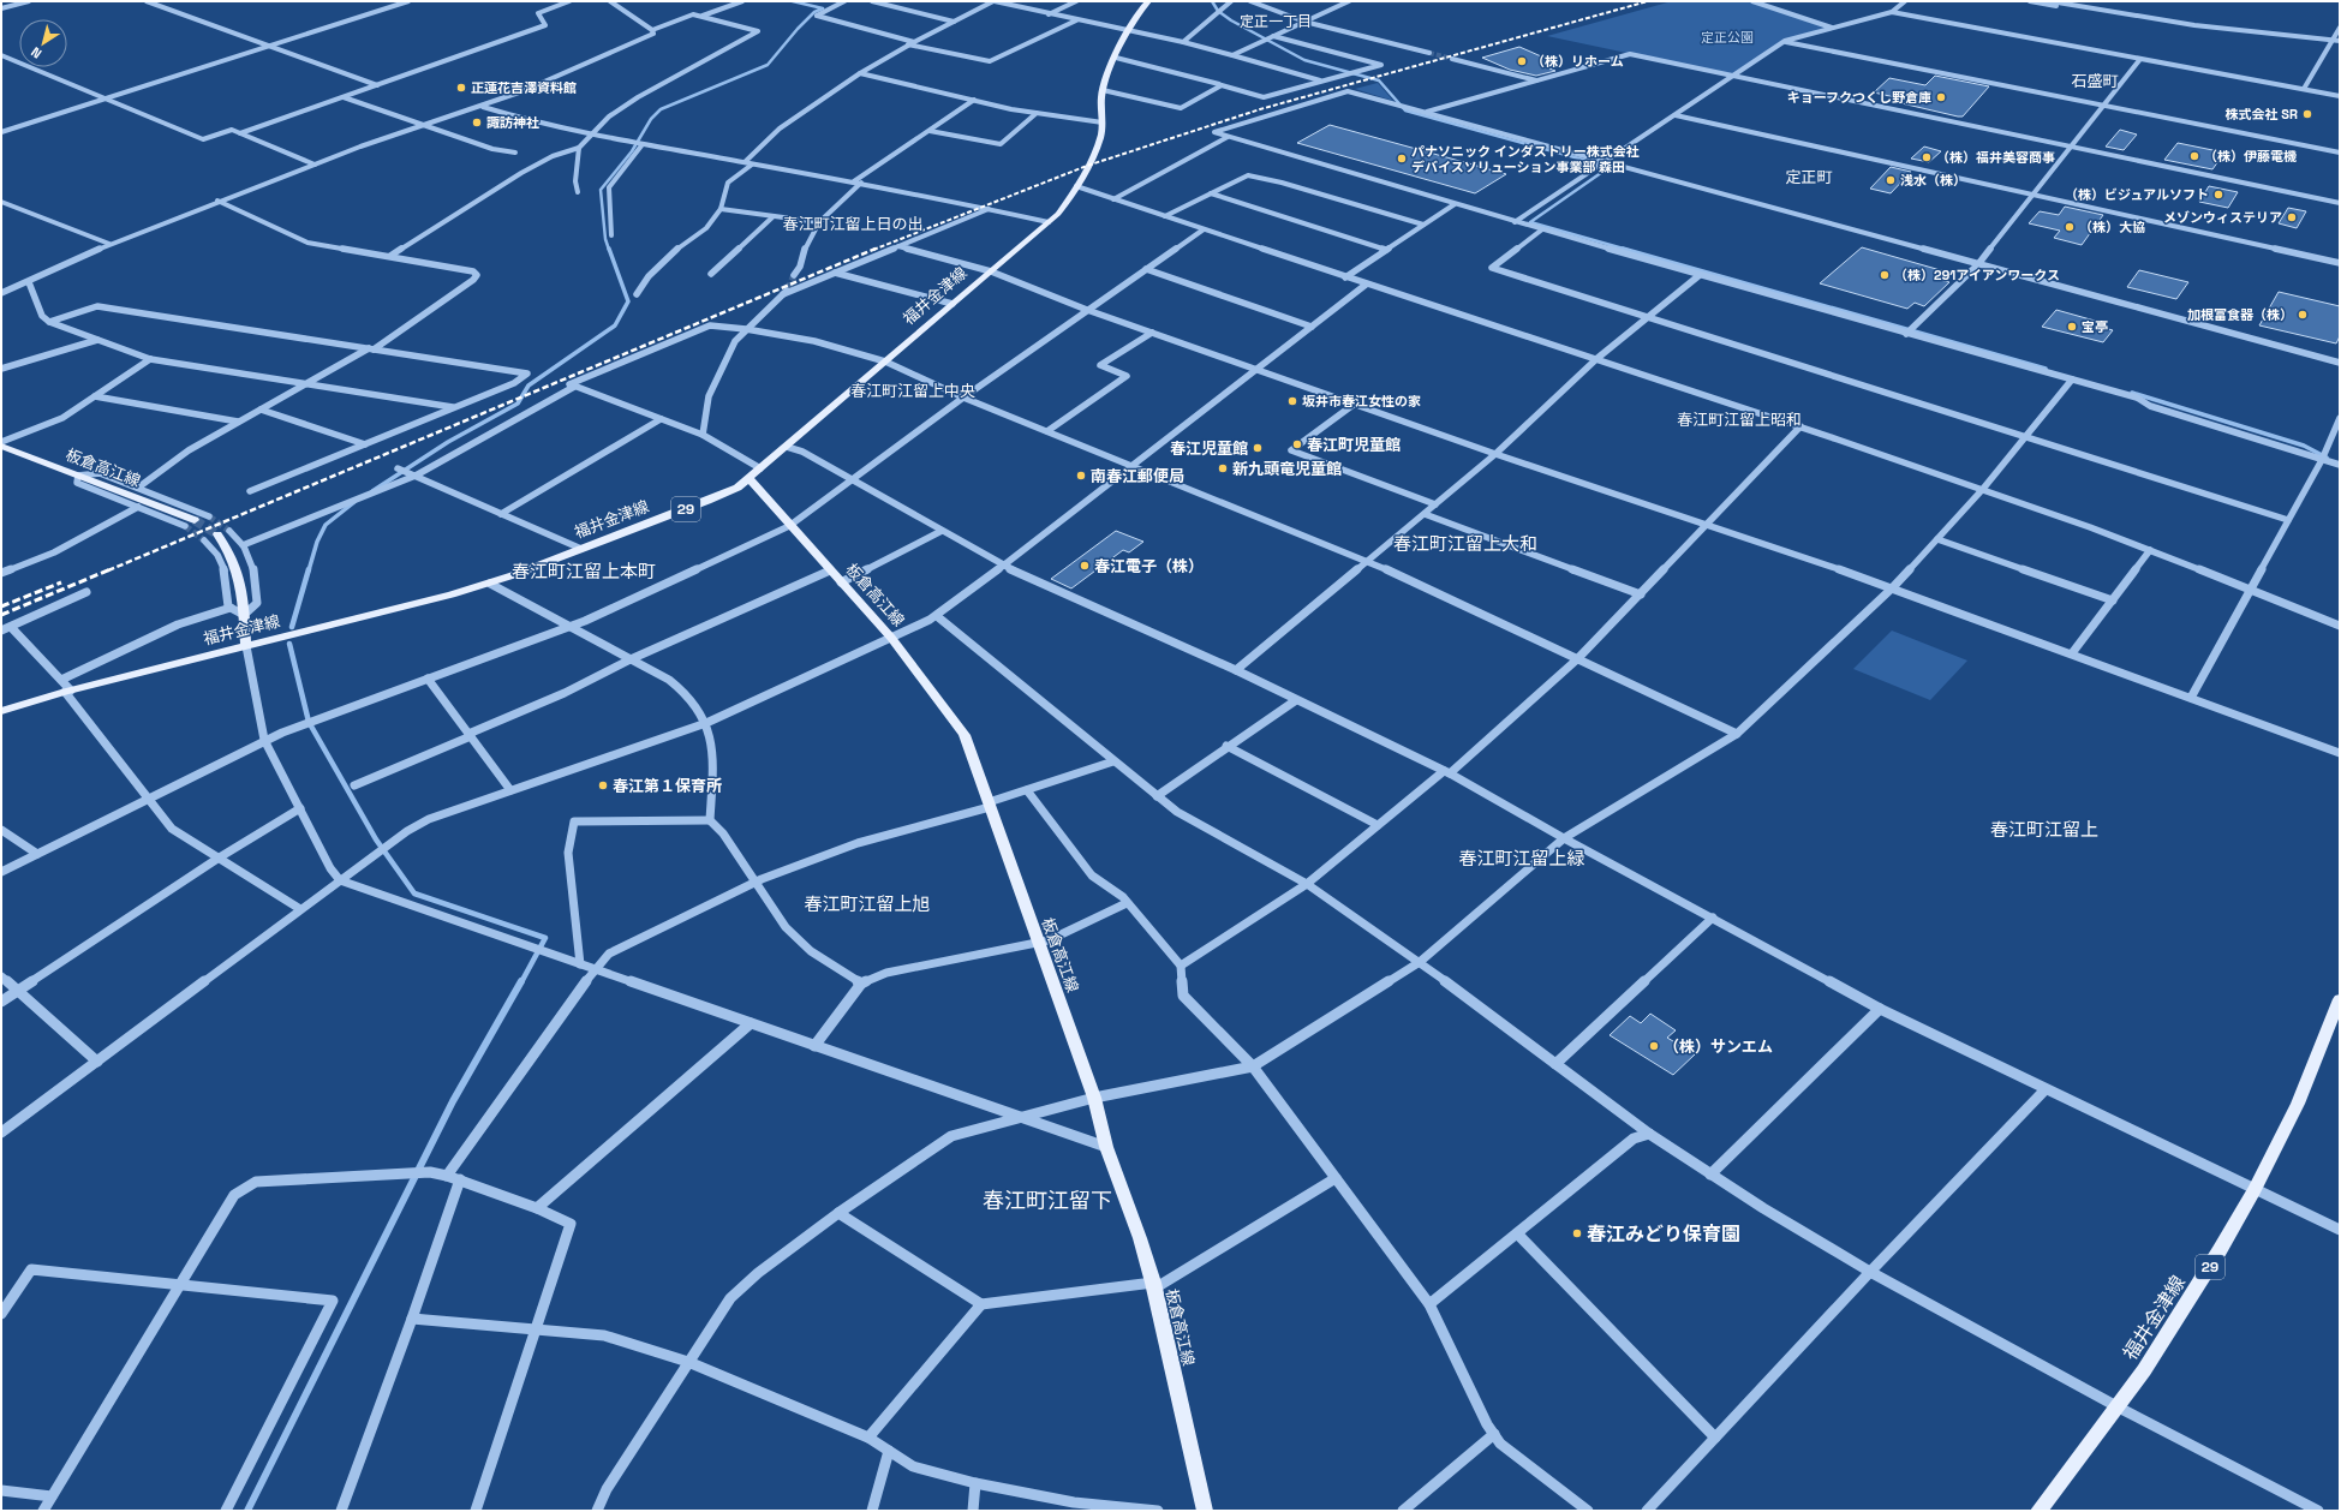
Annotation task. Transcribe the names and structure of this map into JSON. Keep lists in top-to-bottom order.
{
  "streets": {
    "main road": ["福井金津線", "板倉高江線", "29"]
  },
  "crossings": [
    ["福井金津線", "板倉高江線"]
  ],
  "districts": [
    "定正一丁目",
    "石盛町",
    "定正町",
    "春江町江留上日の出",
    "春江町江留上中央",
    "春江町江留上昭和",
    "春江町江留上大和",
    "春江町江留上本町",
    "春江町江留上",
    "春江町江留上緑",
    "春江町江留上旭",
    "春江町江留下"
  ],
  "parks": ["定正公園"],
  "places": [
    "（株）リホーム",
    "正蓮花吉澤資料館",
    "キョーフクつくし野倉庫",
    "株式会社 SR",
    "諏訪神社",
    "（株）伊藤電機",
    "（株）福井美容商事",
    "パナソニック インダストリー株式会社 デバイスソリューション事業部 森田",
    "浅水（株）",
    "（株）ビジュアルソフト",
    "メゾンウィステリア",
    "（株）大協",
    "（株）291アイアンワークス",
    "加根富食器（株）",
    "宝亭",
    "坂井市春江女性の家",
    "春江町児童館",
    "春江児童館",
    "新九頭竜児童館",
    "南春江郵便局",
    "春江電子（株）",
    "春江第１保育所",
    "（株）サンエム",
    "春江みどり保育園"
  ],
  "north": "bottom left"
}
